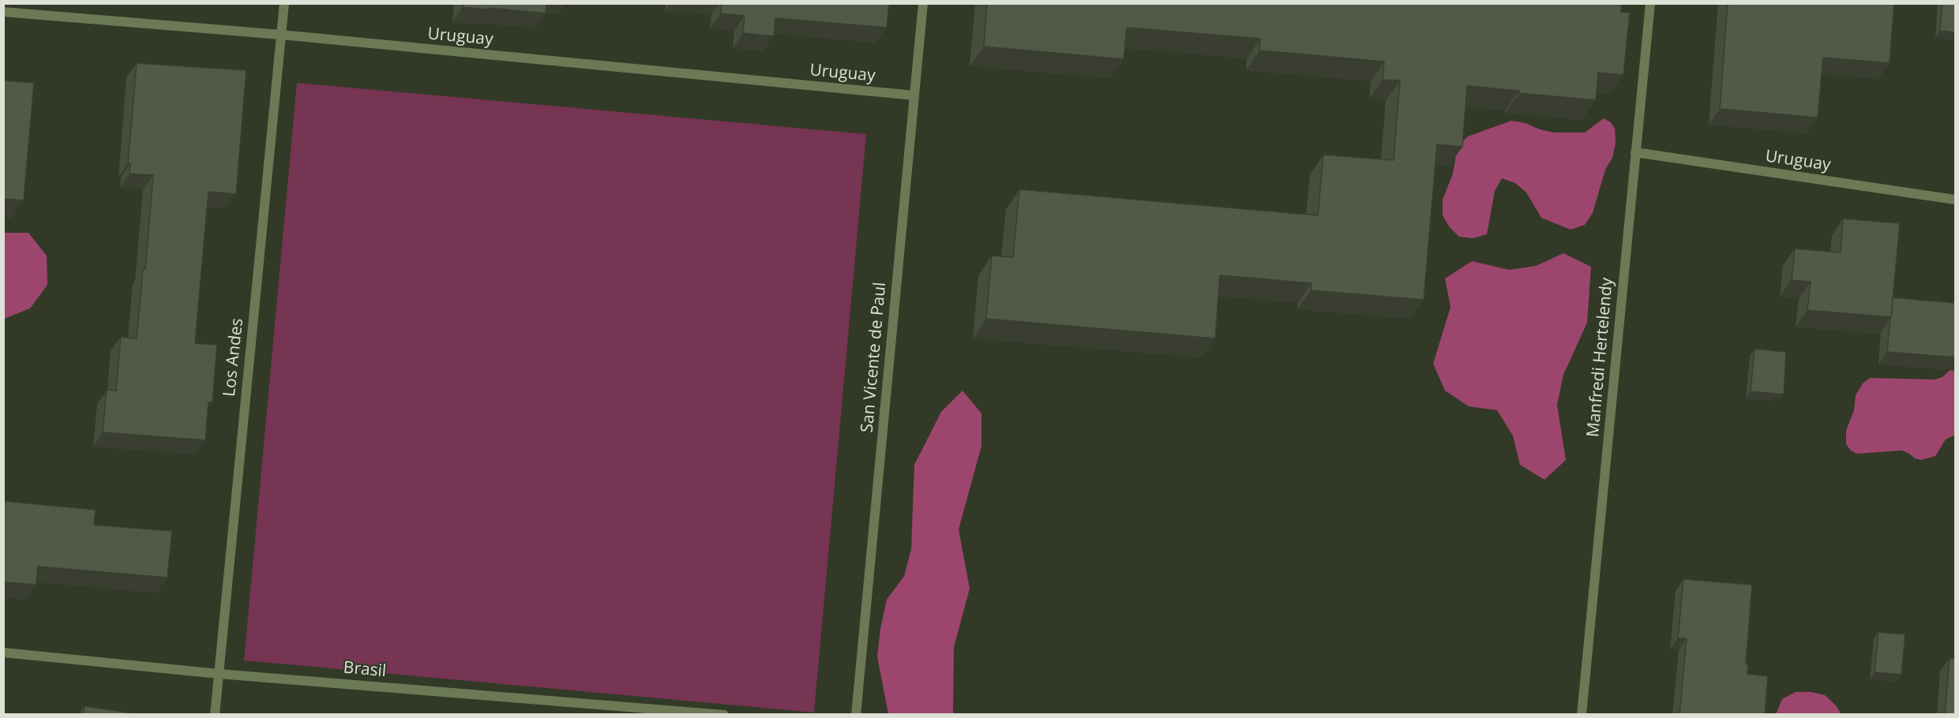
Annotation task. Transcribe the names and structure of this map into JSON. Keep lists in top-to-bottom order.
{
  "streets": {
    "street": [
      "Uruguay",
      "Los Andes",
      "San Vicente de Paul",
      "Manfredi Hertelendy",
      "Brasil"
    ]
  },
  "crossings": [
    ["Uruguay", "Los Andes"],
    ["Uruguay", "San Vicente de Paul"],
    ["Uruguay", "Manfredi Hertelendy"],
    ["Los Andes", "Brasil"]
  ]
}
